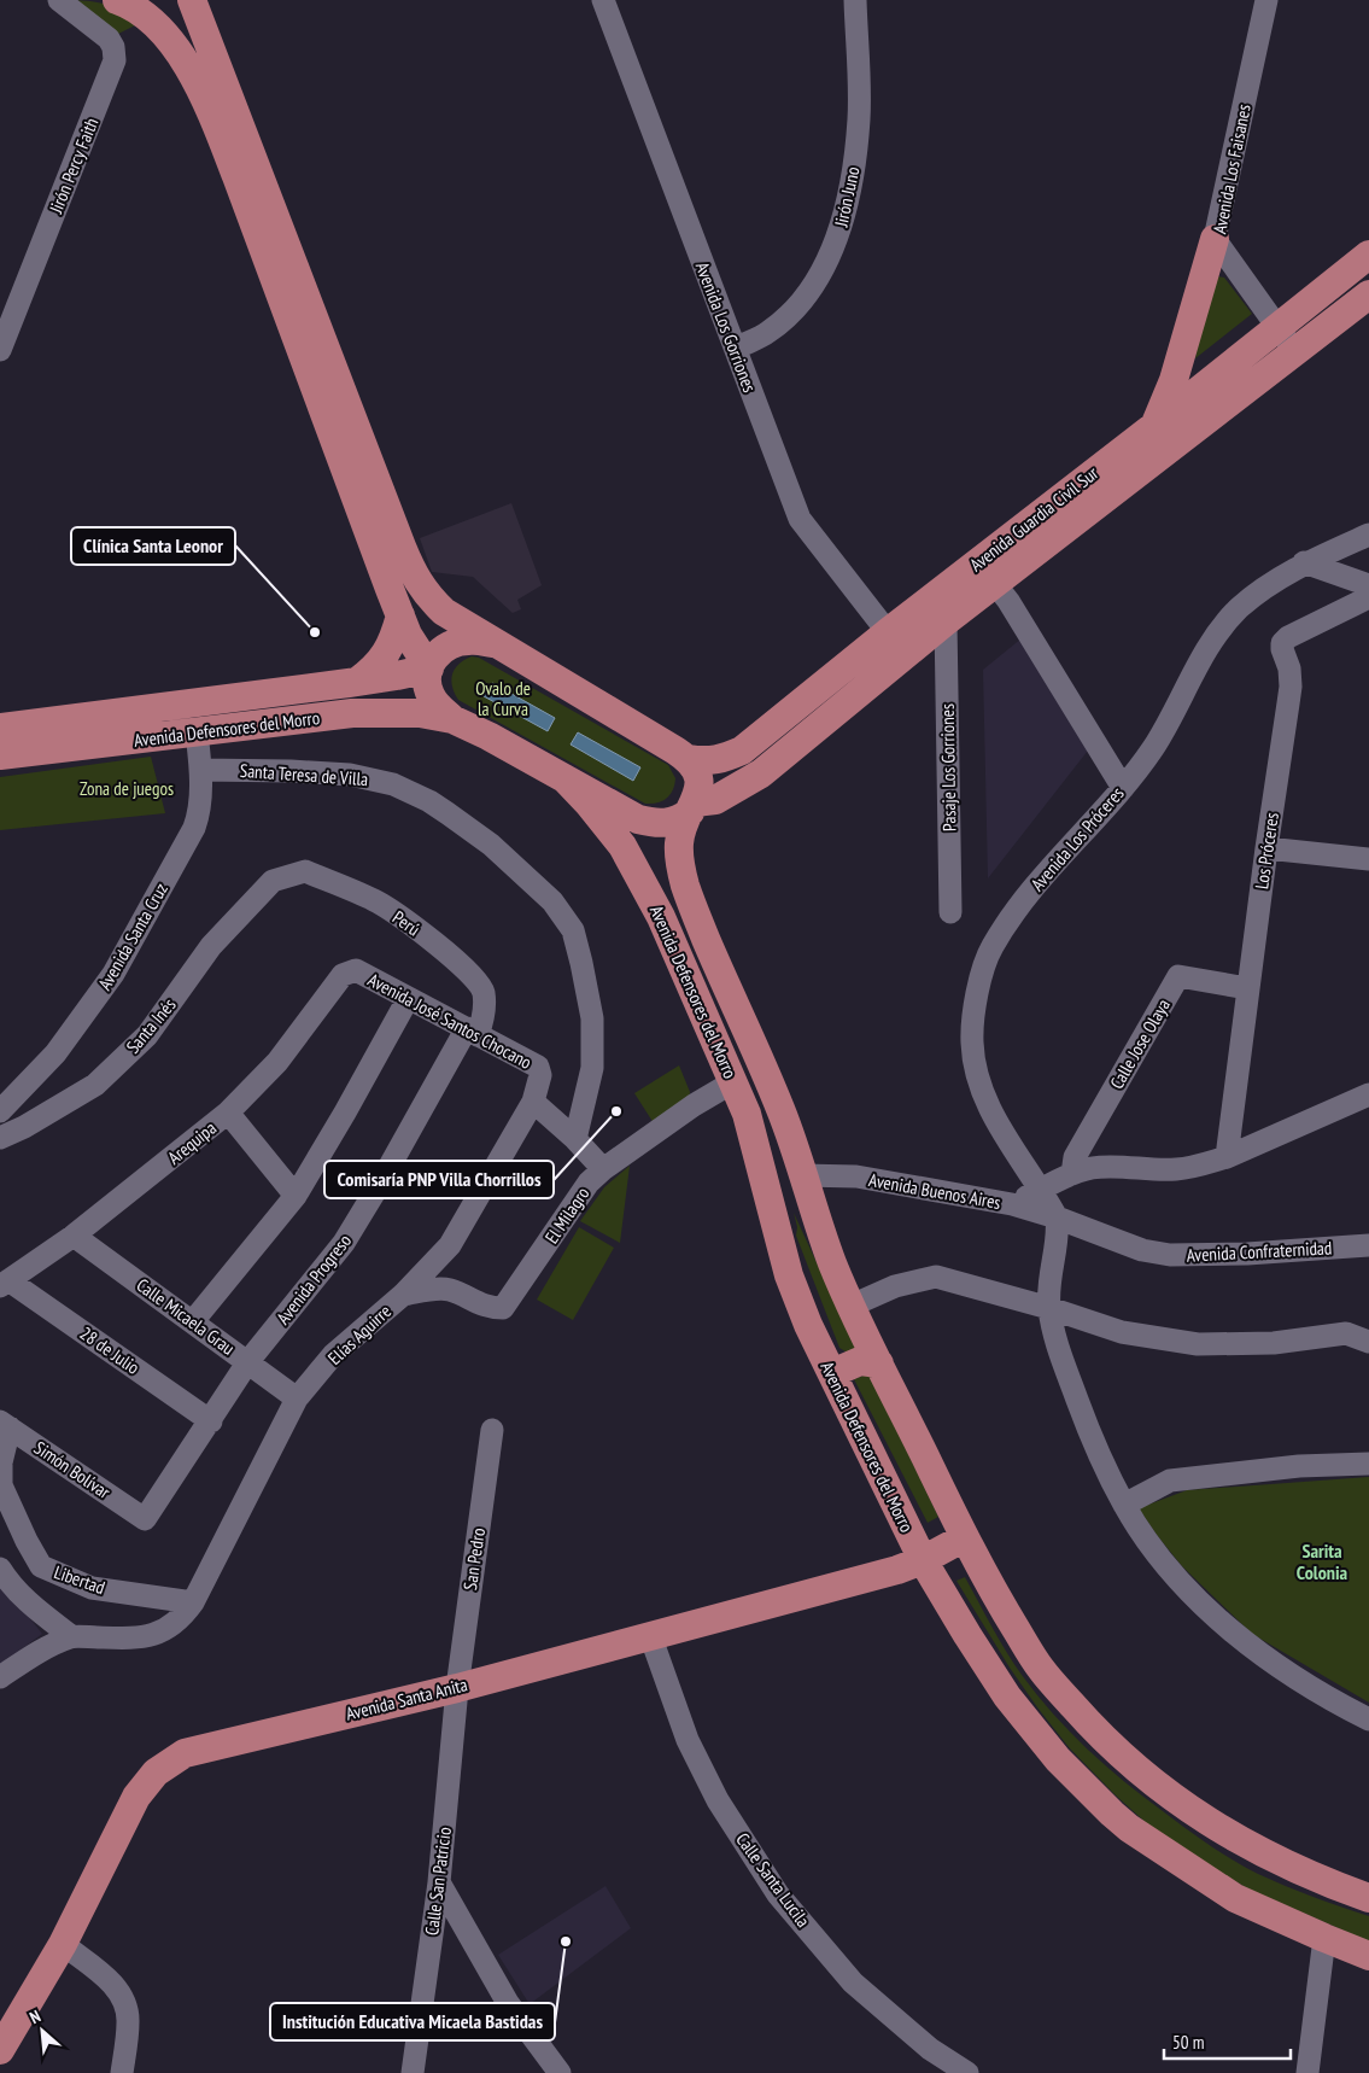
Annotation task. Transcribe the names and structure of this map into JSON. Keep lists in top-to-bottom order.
{
  "streets": {
    "main road": ["Avenida Guardia Civil Sur", "Avenida Defensores del Morro", "Avenida Santa Anita"],
    "street": [
      "Jirón Percy Faith",
      "Avenida Los Faisanes",
      "Jirón Juno",
      "Avenida Los Gorriones",
      "Pasaje Los Gorriones",
      "Santa Teresa de Villa",
      "Avenida Los Próceres",
      "Los Próceres",
      "Perú",
      "Avenida Santa Cruz",
      "Avenida José Santos Chocano",
      "Santa Inés",
      "Calle Jose Olaya",
      "Arequipa",
      "Avenida Buenos Aires",
      "El Milagro",
      "Avenida Confraternidad",
      "Avenida Progreso",
      "Calle Micaela Grau",
      "Elías Aguirre",
      "28 de Julio",
      "Simón Bolívar",
      "San Pedro",
      "Libertad",
      "Calle Santa Lucila",
      "Calle San Patricio"
    ]
  },
  "crossings": [
    ["Avenida Los Faisanes", "Avenida Guardia Civil Sur"],
    ["Jirón Juno", "Avenida Los Gorriones"],
    ["Avenida Los Gorriones", "Avenida Guardia Civil Sur"],
    ["Avenida Guardia Civil Sur", "Avenida Defensores del Morro"],
    ["Avenida Guardia Civil Sur", "Pasaje Los Gorriones"],
    ["Avenida Defensores del Morro", "Avenida Santa Cruz"],
    ["Avenida Defensores del Morro", "Avenida Buenos Aires"],
    ["Avenida Defensores del Morro", "El Milagro"],
    ["Avenida Defensores del Morro", "Avenida Santa Anita"],
    ["Santa Teresa de Villa", "Avenida Santa Cruz"],
    ["Avenida Los Próceres", "Avenida Buenos Aires"],
    ["Avenida Los Próceres", "Avenida Confraternidad"],
    ["Los Próceres", "Calle Jose Olaya"],
    ["Los Próceres", "Avenida Buenos Aires"],
    ["Perú", "Avenida José Santos Chocano"],
    ["Perú", "Santa Inés"],
    ["Perú", "Avenida Progreso"],
    ["Avenida José Santos Chocano", "Arequipa"],
    ["Avenida José Santos Chocano", "Avenida Progreso"],
    ["Avenida José Santos Chocano", "Elías Aguirre"],
    ["Calle Jose Olaya", "Avenida Buenos Aires"],
    ["Arequipa", "Calle Micaela Grau"],
    ["Arequipa", "28 de Julio"],
    ["Avenida Buenos Aires", "Avenida Confraternidad"],
    ["El Milagro", "Elías Aguirre"],
    ["Avenida Progreso", "Calle Micaela Grau"],
    ["Avenida Progreso", "28 de Julio"],
    ["Avenida Progreso", "Simón Bolívar"],
    ["Calle Micaela Grau", "Elías Aguirre"],
    ["Elías Aguirre", "Libertad"],
    ["Simón Bolívar", "Libertad"],
    ["San Pedro", "Avenida Santa Anita"],
    ["San Pedro", "Calle San Patricio"],
    ["Avenida Santa Anita", "Calle Santa Lucila"],
    ["Avenida Santa Anita", "Calle San Patricio"]
  ],
  "districts": ["Sarita Colonia"],
  "parks": ["Ovalo de la Curva", "Zona de juegos"],
  "places": ["Clínica Santa Leonor", "Comisaría PNP Villa Chorrillos", "Institución Educativa Micaela Bastidas"],
  "scale_bar": "50 m",
  "north": "top left"
}
